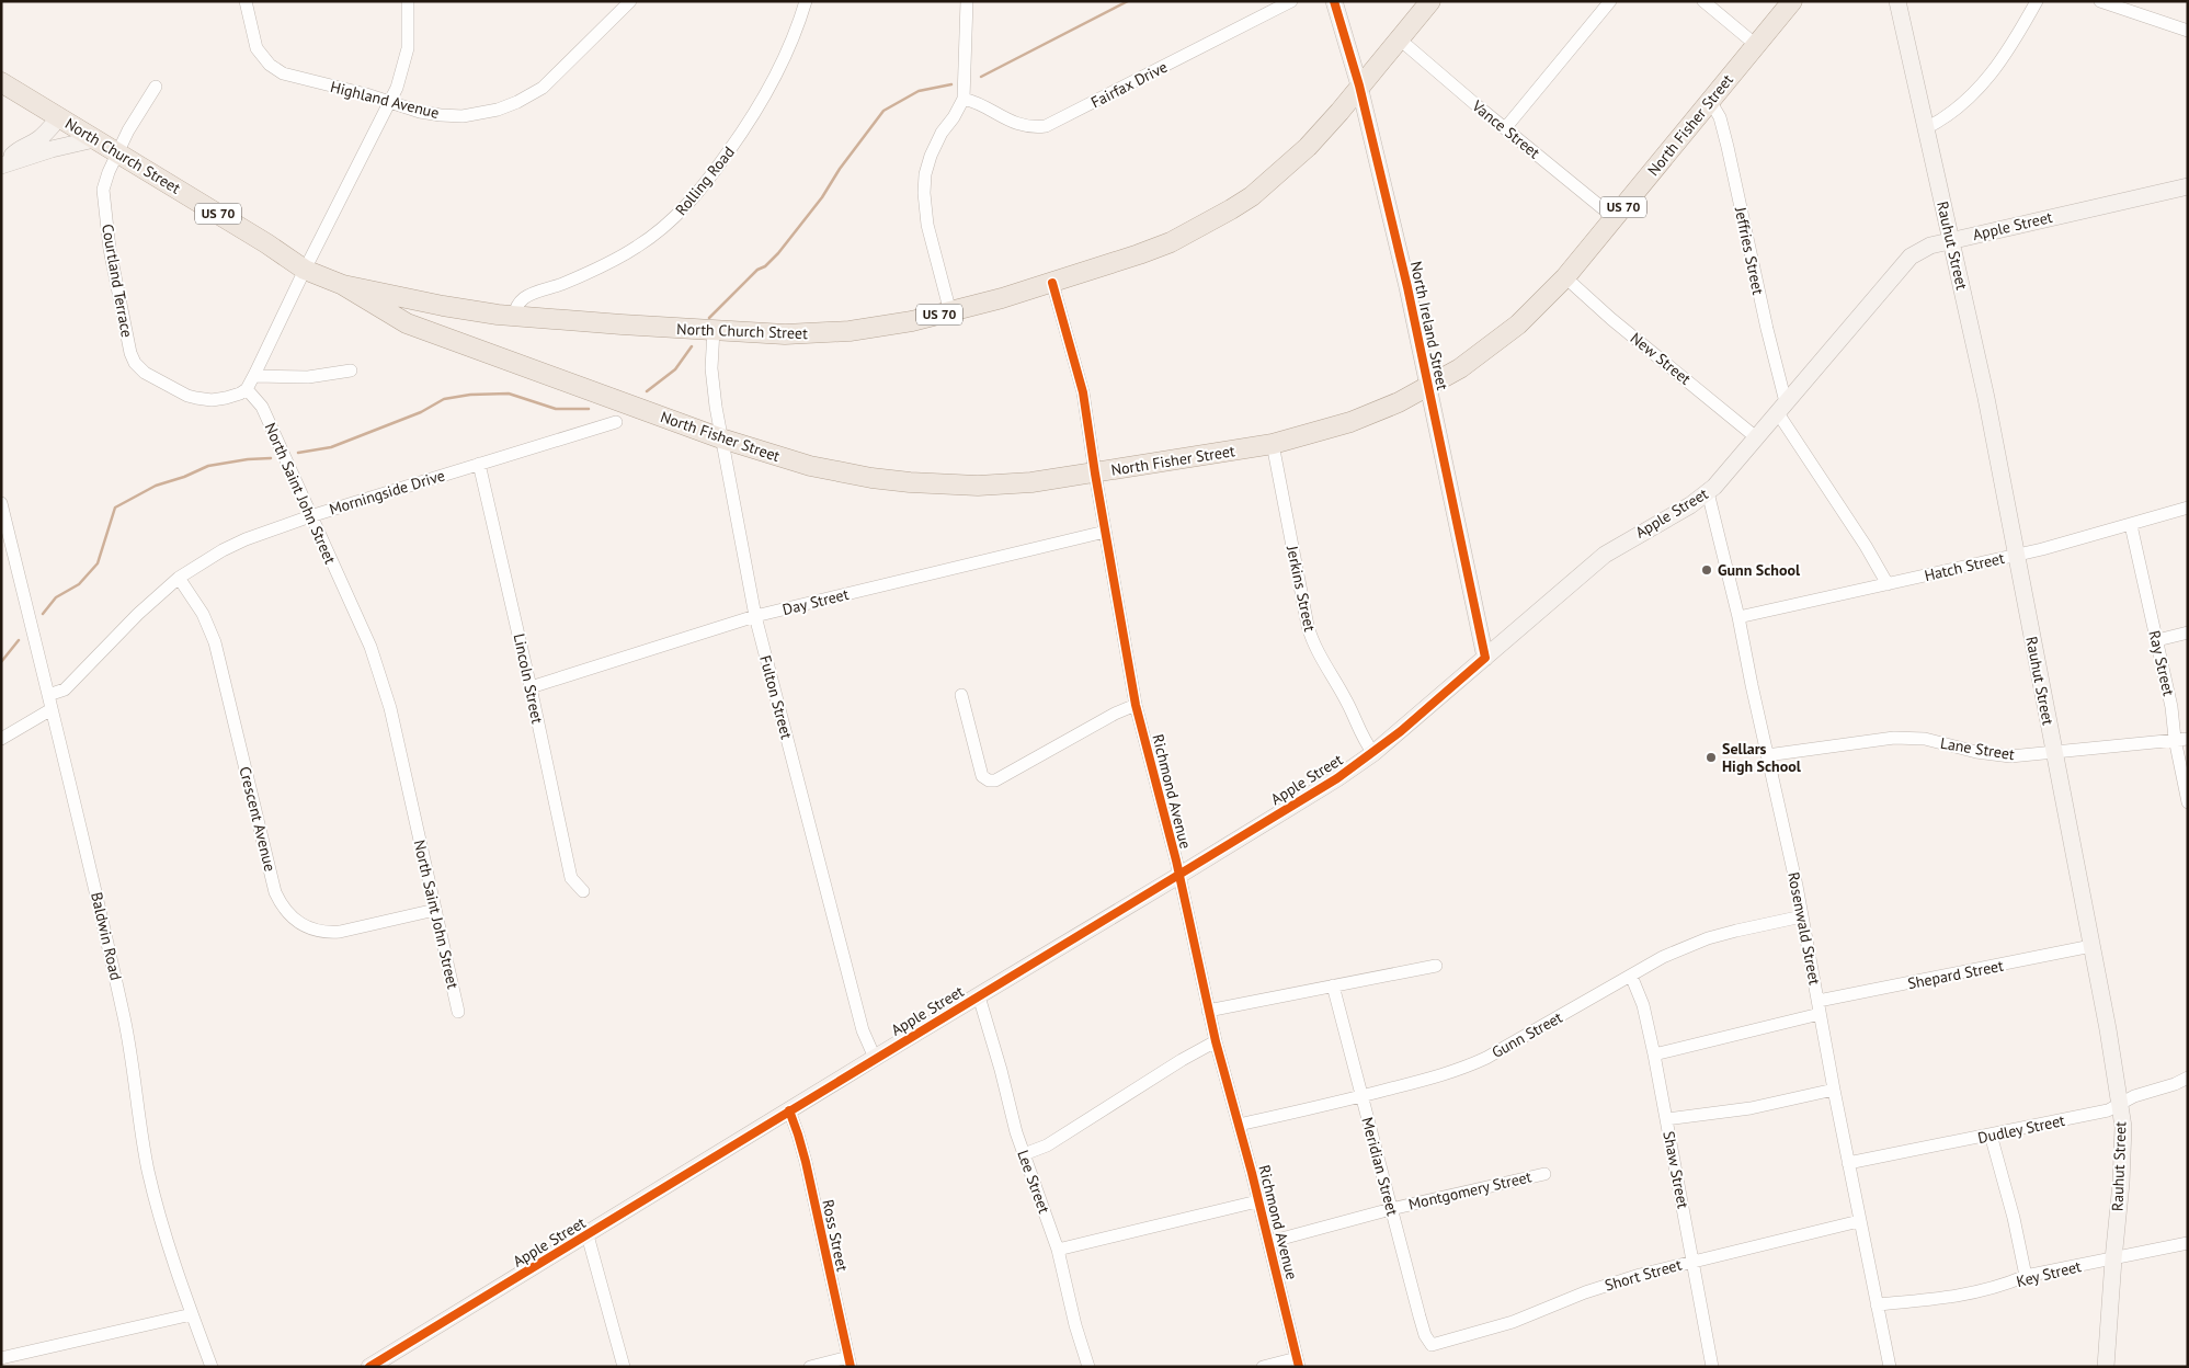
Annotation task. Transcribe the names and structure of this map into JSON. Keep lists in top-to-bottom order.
{
  "streets": {
    "main road": ["North Fisher Street", "North Church Street", "US 70"],
    "street": [
      "Fairfax Drive",
      "Highland Avenue",
      "Vance Street",
      "Rolling Road",
      "Apple Street",
      "Rauhut Street",
      "Jeffries Street",
      "Courtland Terrace",
      "North Ireland Street",
      "New Street",
      "Morningside Drive",
      "North Saint John Street",
      "Hatch Street",
      "Jerkins Street",
      "Day Street",
      "Ray Street",
      "Lincoln Street",
      "Fulton Street",
      "Lane Street",
      "Richmond Avenue",
      "Crescent Avenue",
      "Rosenwald Street",
      "Baldwin Road",
      "Shepard Street",
      "Gunn Street",
      "Dudley Street",
      "Meridian Street",
      "Shaw Street",
      "Lee Street",
      "Montgomery Street",
      "Ross Street",
      "Key Street",
      "Short Street"
    ]
  },
  "crossings": [
    ["North Fisher Street", "Vance Street"],
    ["North Fisher Street", "North Church Street"],
    ["North Fisher Street", "Jeffries Street"],
    ["North Fisher Street", "North Ireland Street"],
    ["North Fisher Street", "New Street"],
    ["North Fisher Street", "Jerkins Street"],
    ["North Fisher Street", "Fulton Street"],
    ["North Fisher Street", "Richmond Avenue"],
    ["Vance Street", "North Church Street"],
    ["North Church Street", "Rolling Road"],
    ["North Church Street", "Courtland Terrace"],
    ["North Church Street", "North Ireland Street"],
    ["North Church Street", "Fulton Street"],
    ["North Church Street", "Richmond Avenue"],
    ["Apple Street", "Rauhut Street"],
    ["Apple Street", "Jeffries Street"],
    ["Apple Street", "North Ireland Street"],
    ["Apple Street", "New Street"],
    ["Apple Street", "Jerkins Street"],
    ["Apple Street", "Fulton Street"],
    ["Apple Street", "Richmond Avenue"],
    ["Apple Street", "Rosenwald Street"],
    ["Apple Street", "Lee Street"],
    ["Apple Street", "Ross Street"],
    ["Rauhut Street", "Hatch Street"],
    ["Rauhut Street", "Lane Street"],
    ["Rauhut Street", "Shepard Street"],
    ["Rauhut Street", "Dudley Street"],
    ["Rauhut Street", "Key Street"],
    ["Jeffries Street", "Hatch Street"],
    ["Courtland Terrace", "North Saint John Street"],
    ["Morningside Drive", "North Saint John Street"],
    ["Morningside Drive", "Lincoln Street"],
    ["Morningside Drive", "Crescent Avenue"],
    ["Morningside Drive", "Baldwin Road"],
    ["North Saint John Street", "Crescent Avenue"],
    ["Hatch Street", "Ray Street"],
    ["Hatch Street", "Rosenwald Street"],
    ["Day Street", "Lincoln Street"],
    ["Day Street", "Fulton Street"],
    ["Day Street", "Richmond Avenue"],
    ["Ray Street", "Lane Street"],
    ["Lane Street", "Rosenwald Street"],
    ["Richmond Avenue", "Gunn Street"],
    ["Richmond Avenue", "Montgomery Street"],
    ["Rosenwald Street", "Shepard Street"],
    ["Rosenwald Street", "Gunn Street"],
    ["Rosenwald Street", "Dudley Street"],
    ["Rosenwald Street", "Key Street"],
    ["Rosenwald Street", "Short Street"],
    ["Shepard Street", "Shaw Street"],
    ["Gunn Street", "Meridian Street"],
    ["Gunn Street", "Shaw Street"],
    ["Meridian Street", "Montgomery Street"],
    ["Meridian Street", "Short Street"],
    ["Shaw Street", "Short Street"]
  ],
  "places": ["Gunn School", "Sellars High School"]
}
